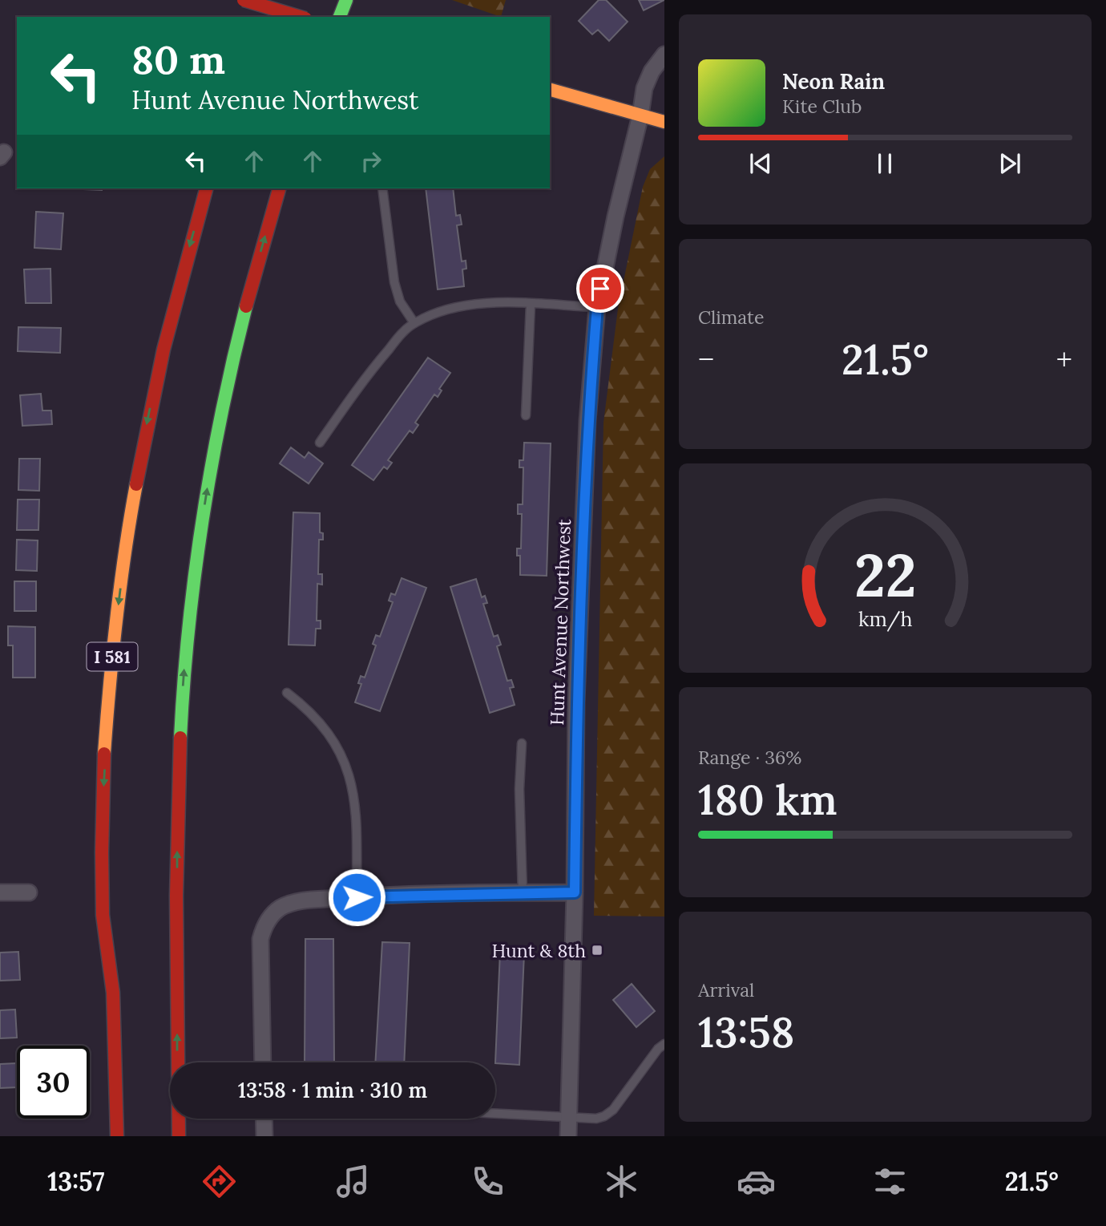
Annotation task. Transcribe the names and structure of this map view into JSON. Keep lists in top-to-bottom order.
{
  "streets": {
    "main road": ["I 581"],
    "street": ["Hunt Avenue Northwest"]
  },
  "places": {
    "transit": ["Hunt & 8th"]
  },
  "page": {
    "turn": ["80 m", "Hunt Avenue Northwest"],
    "song": ["Neon Rain", "Kite Club"],
    "tile": [
      "Climate",
      ["Range · 36%", "180 km"],
      ["Arrival", "13:58"]
    ],
    "heat": ["−", "21.5°", "+"],
    "limit": "30",
    "trip": "13:58 · 1 min · 310 m",
    "tabs": ["13:57", "21.5°"],
    "gauge": ["22", "km/h"]
  }
}
